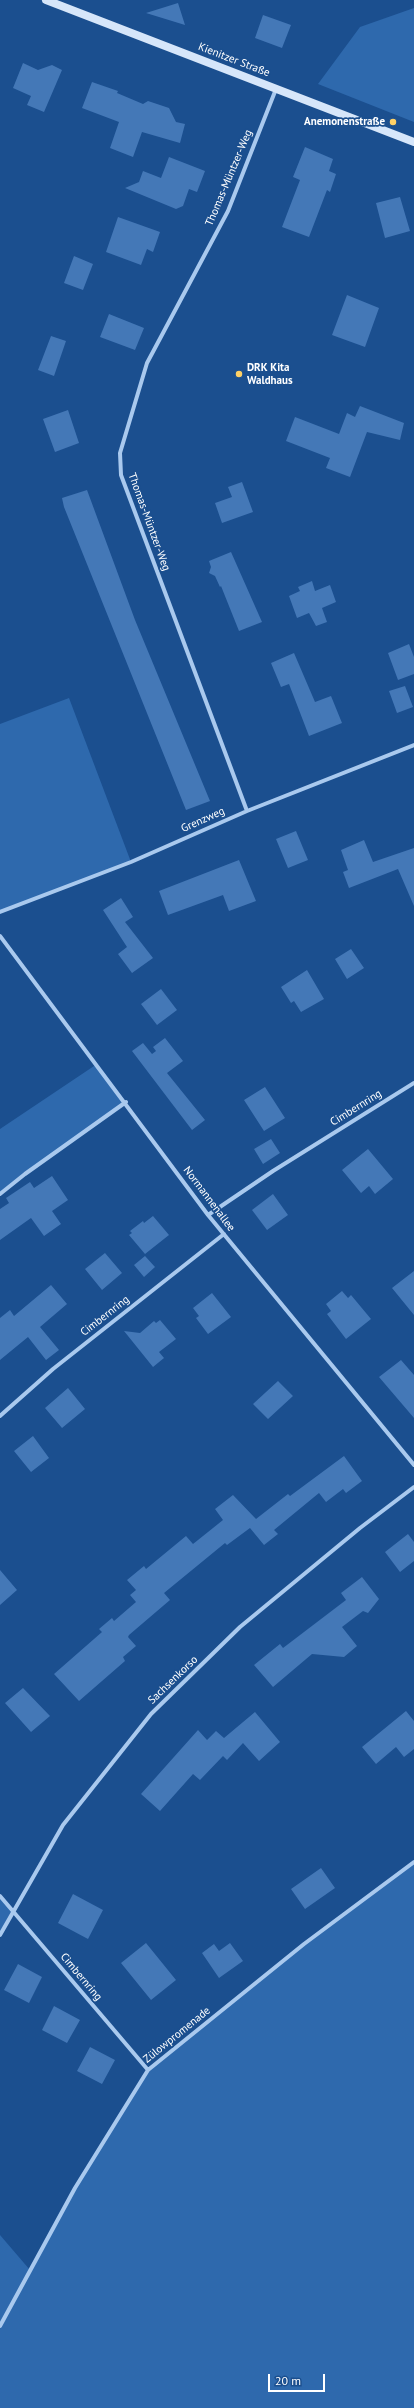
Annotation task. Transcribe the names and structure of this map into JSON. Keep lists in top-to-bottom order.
{
  "streets": {
    "street": [
      "Kienitzer Straße",
      "Thomas-Müntzer-Weg",
      "Grenzweg",
      "Cimbernring",
      "Normannenallee",
      "Sachsenkorso",
      "Zülowpromenade"
    ]
  },
  "crossings": [
    ["Kienitzer Straße", "Thomas-Müntzer-Weg"],
    ["Thomas-Müntzer-Weg", "Grenzweg"],
    ["Cimbernring", "Normannenallee"],
    ["Cimbernring", "Sachsenkorso"],
    ["Cimbernring", "Zülowpromenade"]
  ],
  "places": ["Anemonenstraße", "DRK Kita Waldhaus"],
  "scale_bar": "20 m"
}
